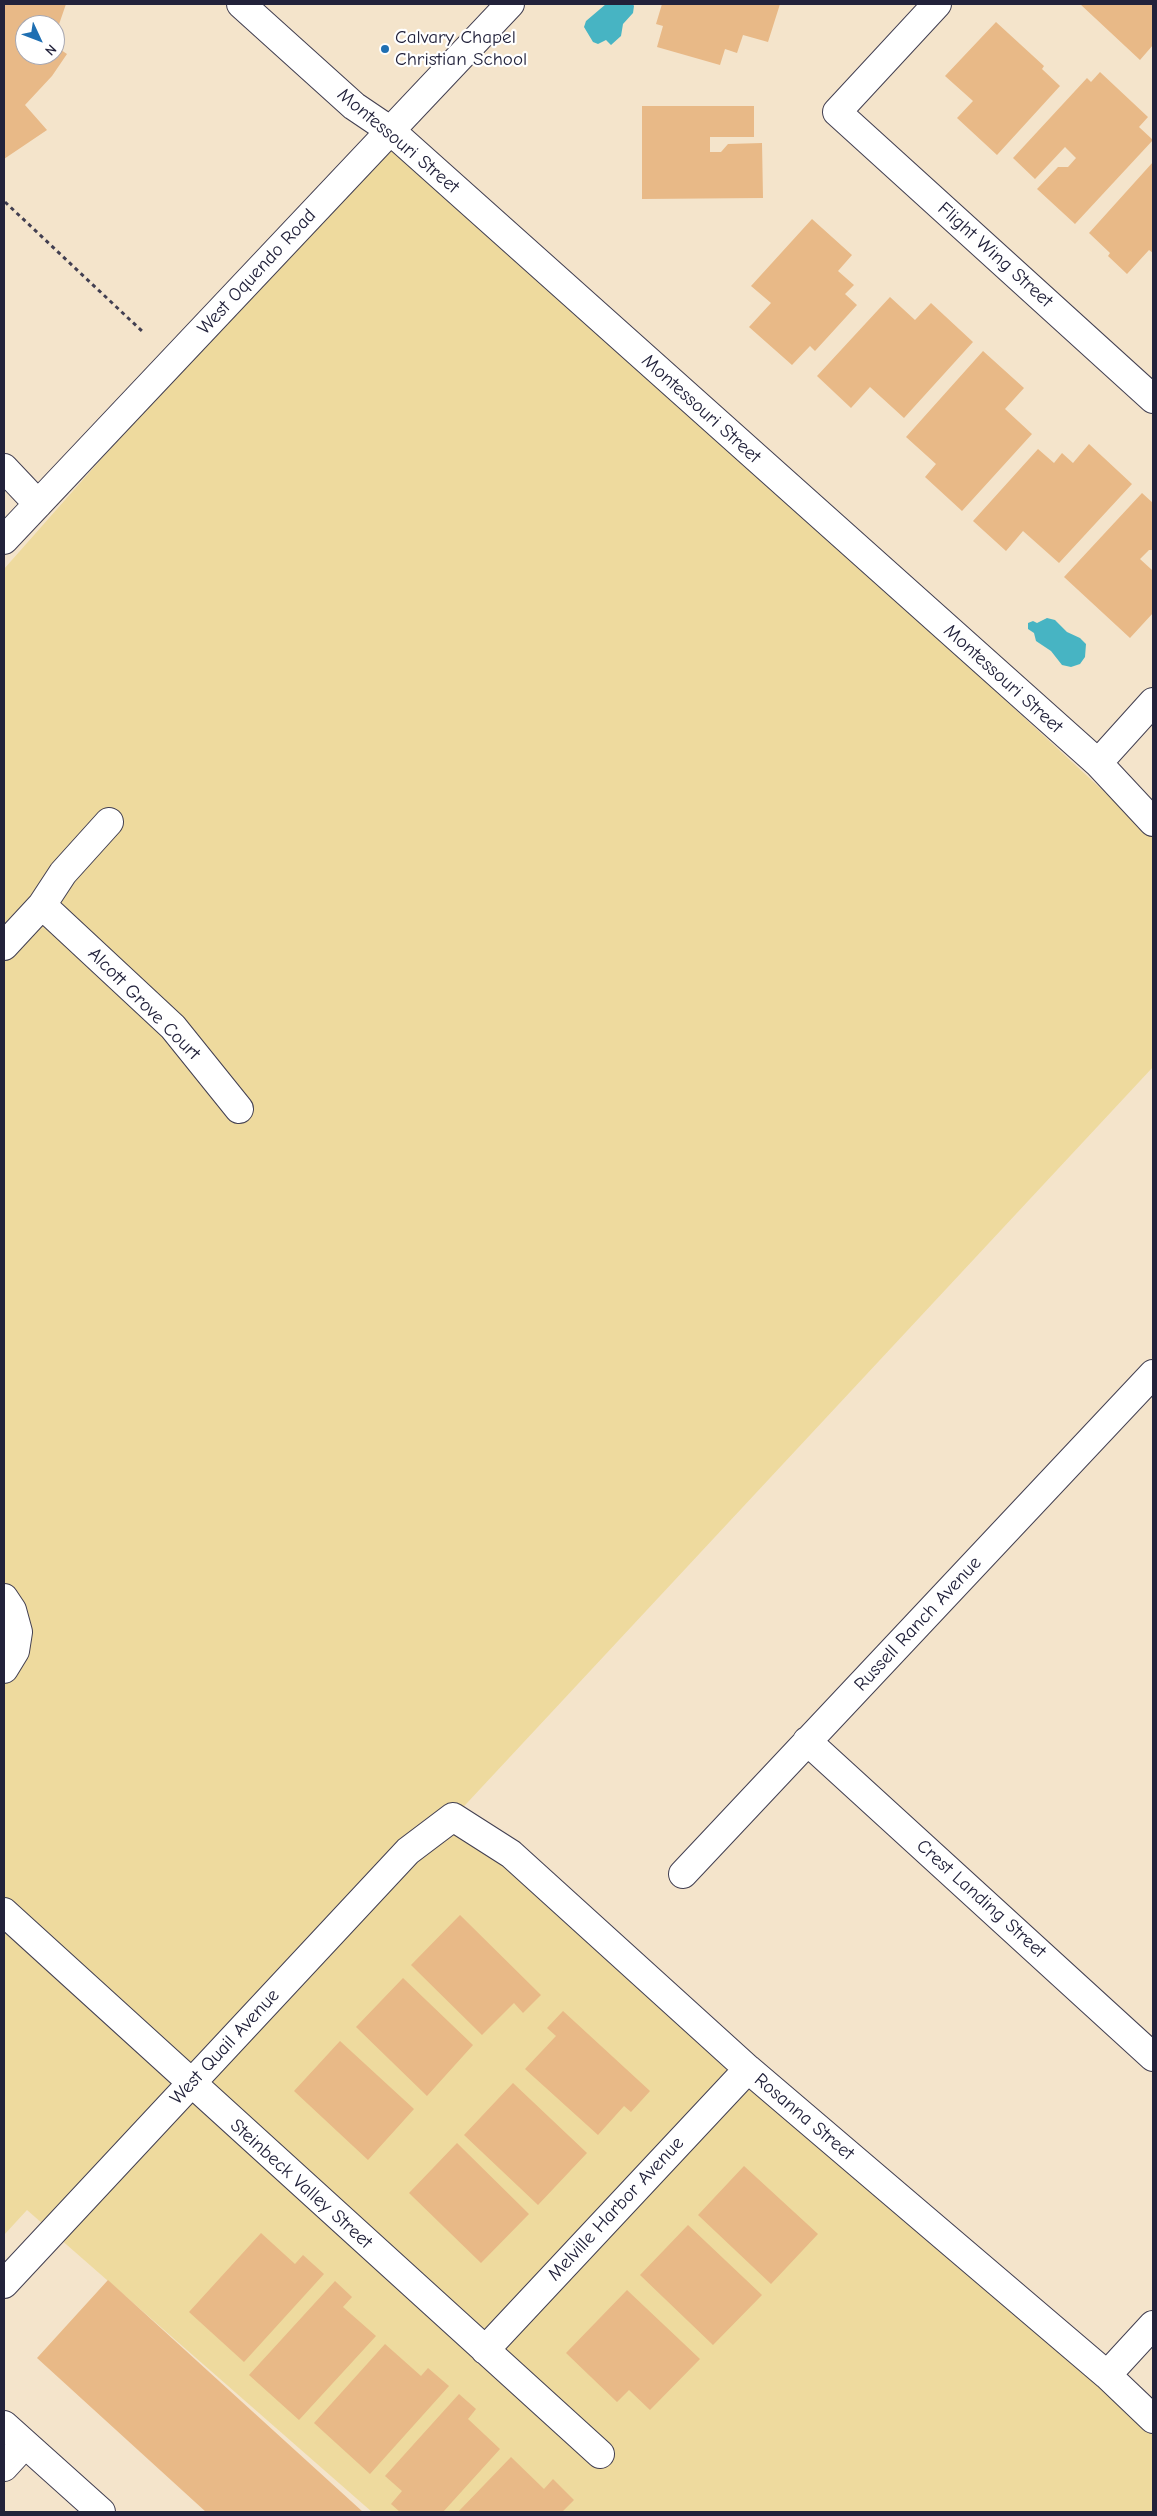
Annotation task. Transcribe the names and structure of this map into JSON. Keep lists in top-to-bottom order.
{
  "streets": {
    "street": [
      "Montessouri Street",
      "Flight Wing Street",
      "West Oquendo Road",
      "Alcott Grove Court",
      "Russell Ranch Avenue",
      "Crest Landing Street",
      "West Quail Avenue",
      "Rosanna Street",
      "Steinbeck Valley Street",
      "Melville Harbor Avenue"
    ]
  },
  "crossings": [
    ["Montessouri Street", "West Oquendo Road"],
    ["Russell Ranch Avenue", "Crest Landing Street"],
    ["West Quail Avenue", "Rosanna Street"],
    ["West Quail Avenue", "Steinbeck Valley Street"],
    ["Rosanna Street", "Melville Harbor Avenue"],
    ["Steinbeck Valley Street", "Melville Harbor Avenue"]
  ],
  "places": ["Calvary Chapel Christian School"],
  "north": "bottom right"
}
